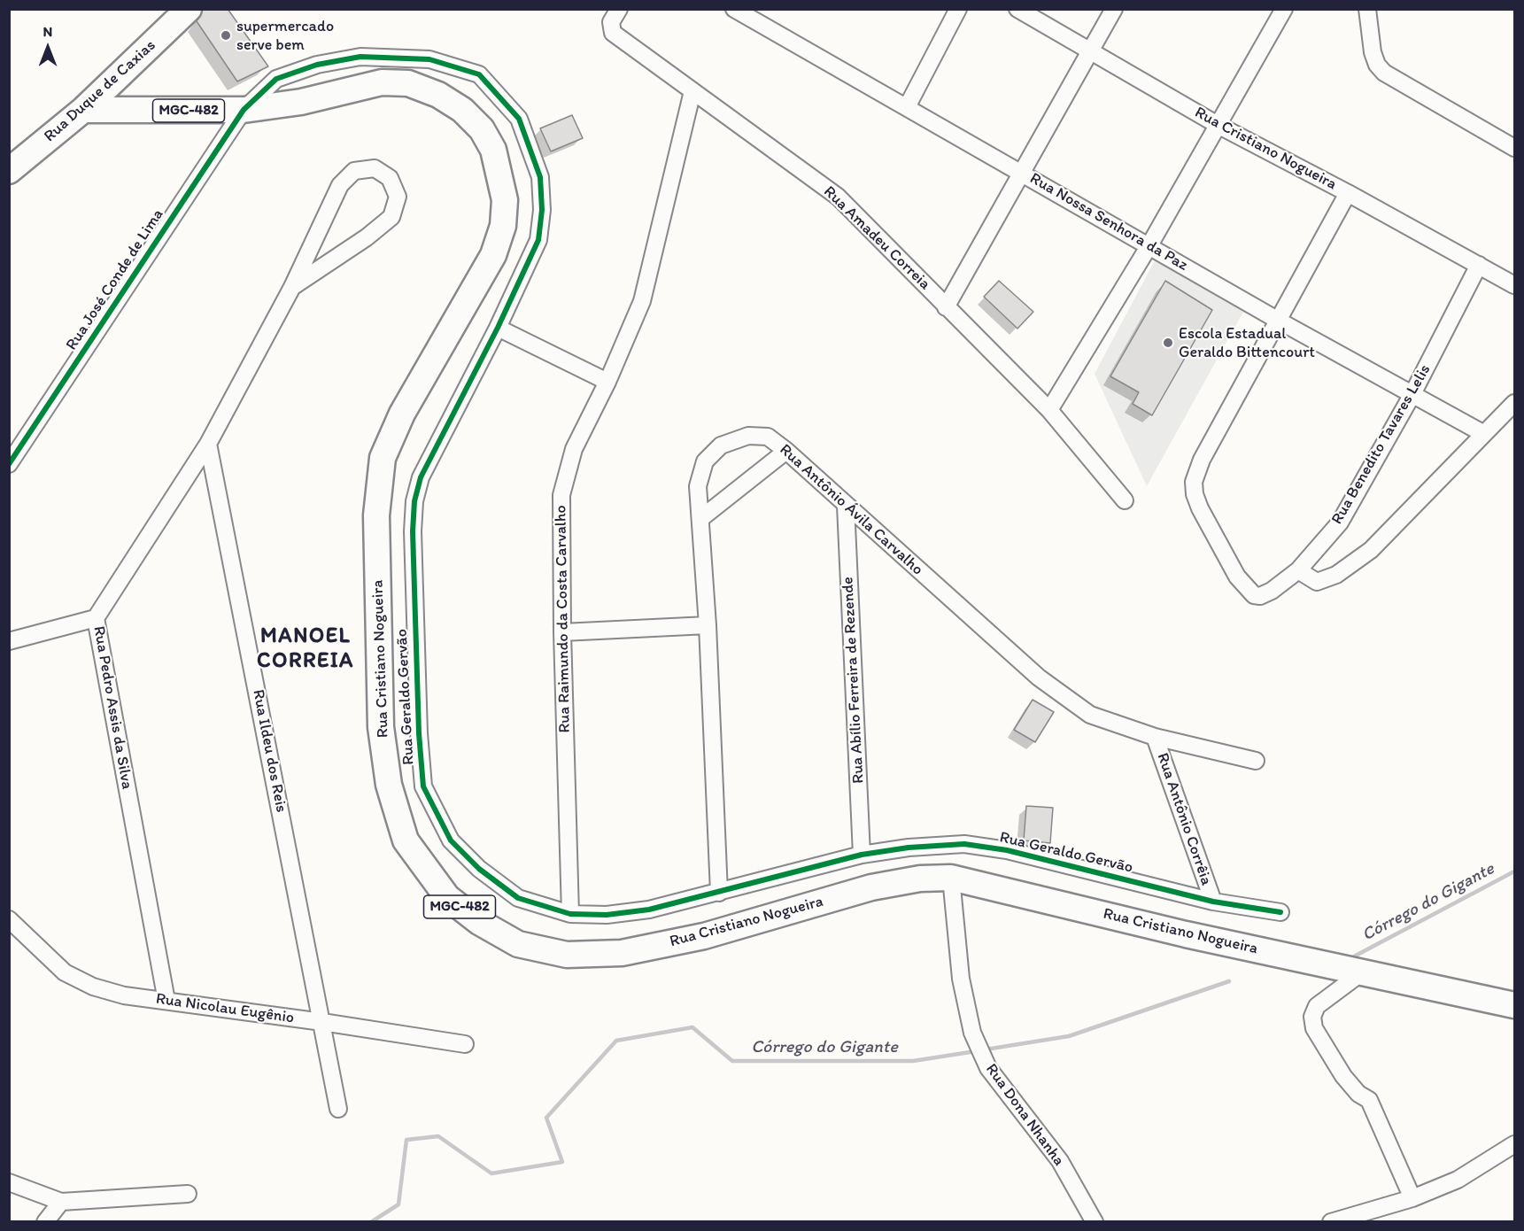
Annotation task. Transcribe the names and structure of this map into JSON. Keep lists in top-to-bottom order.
{
  "streets": {
    "highway": ["Rua Duque de Caxias", "MGC-482", "Rua Cristiano Nogueira"],
    "street": [
      "Rua Nossa Senhora da Paz",
      "Rua Amadeu Correia",
      "Rua José Conde de Lima",
      "Rua Benedito Tavares Lelis",
      "Rua Antônio Ávila Carvalho",
      "Rua Raimundo da Costa Carvalho",
      "Rua Abílio Ferreira de Rezende",
      "Rua Geraldo Gervão",
      "Rua Pedro Assis da Silva",
      "Rua Ildeu dos Reis",
      "Rua Antônio Corrêia",
      "Rua Nicolau Eugênio",
      "Rua Dona Nhanha"
    ]
  },
  "crossings": [
    ["Rua Duque de Caxias", "MGC-482"],
    ["MGC-482", "Rua Cristiano Nogueira"],
    ["MGC-482", "Rua José Conde de Lima"],
    ["MGC-482", "Rua Geraldo Gervão"],
    ["Rua Cristiano Nogueira", "Rua José Conde de Lima"],
    ["Rua Cristiano Nogueira", "Rua Benedito Tavares Lelis"],
    ["Rua Cristiano Nogueira", "Rua Geraldo Gervão"],
    ["Rua Cristiano Nogueira", "Rua Dona Nhanha"],
    ["Rua Nossa Senhora da Paz", "Rua Benedito Tavares Lelis"],
    ["Rua Amadeu Correia", "Rua Raimundo da Costa Carvalho"],
    ["Rua José Conde de Lima", "Rua Geraldo Gervão"],
    ["Rua Antônio Ávila Carvalho", "Rua Abílio Ferreira de Rezende"],
    ["Rua Antônio Ávila Carvalho", "Rua Geraldo Gervão"],
    ["Rua Antônio Ávila Carvalho", "Rua Antônio Corrêia"],
    ["Rua Raimundo da Costa Carvalho", "Rua Geraldo Gervão"],
    ["Rua Abílio Ferreira de Rezende", "Rua Geraldo Gervão"],
    ["Rua Geraldo Gervão", "Rua Antônio Corrêia"],
    ["Rua Pedro Assis da Silva", "Rua Ildeu dos Reis"],
    ["Rua Pedro Assis da Silva", "Rua Nicolau Eugênio"],
    ["Rua Ildeu dos Reis", "Rua Nicolau Eugênio"]
  ],
  "districts": ["MANOEL CORREIA"],
  "water": ["Córrego do Gigante"],
  "places": ["supermercado serve bem", "Escola Estadual Geraldo Bittencourt"],
  "north": "top"
}
